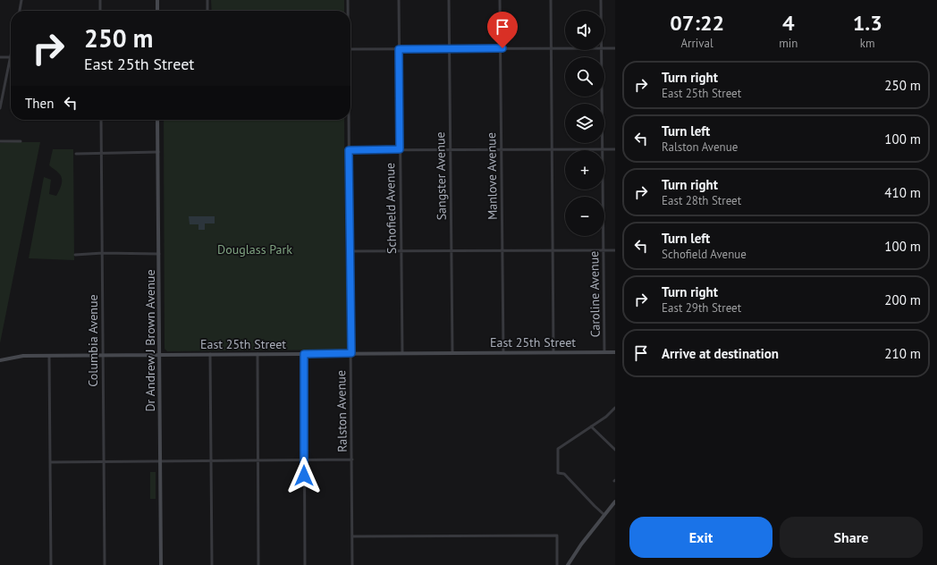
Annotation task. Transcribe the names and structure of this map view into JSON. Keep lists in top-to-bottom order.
{
  "streets": {
    "street": [
      "Sangster Avenue",
      "Manlove Avenue",
      "Schofield Avenue",
      "Caroline Avenue",
      "Columbia Avenue",
      "Dr Andrew J Brown Avenue",
      "East 25th Street",
      "Ralston Avenue"
    ]
  },
  "crossings": [
    ["Sangster Avenue", "East 25th Street"],
    ["Manlove Avenue", "East 25th Street"],
    ["Schofield Avenue", "East 25th Street"],
    ["Caroline Avenue", "East 25th Street"],
    ["Columbia Avenue", "East 25th Street"],
    ["Dr Andrew J Brown Avenue", "East 25th Street"],
    ["East 25th Street", "Ralston Avenue"]
  ],
  "parks": ["Douglass Park"],
  "page": {
    "eta": [
      "07:22",
      "Arrival",
      "4",
      "min",
      "1.3",
      "km"
    ],
    "map_buttons": ["+", "−"],
    "turn": ["250 m", "East 25th Street"],
    "list": [
      {
        "name": "Turn right",
        "note": "East 25th Street",
        "value": "250 m"
      },
      {
        "name": "Turn left",
        "note": "Ralston Avenue",
        "value": "100 m"
      },
      {
        "name": "Turn right",
        "note": "East 28th Street",
        "value": "410 m"
      },
      {
        "name": "Turn left",
        "note": "Schofield Avenue",
        "value": "100 m"
      },
      {
        "name": "Turn right",
        "note": "East 29th Street",
        "value": "200 m"
      },
      {
        "name": "Arrive at destination",
        "value": "210 m"
      }
    ],
    "then": "Then",
    "buttons": ["Exit", "Share"]
  }
}
